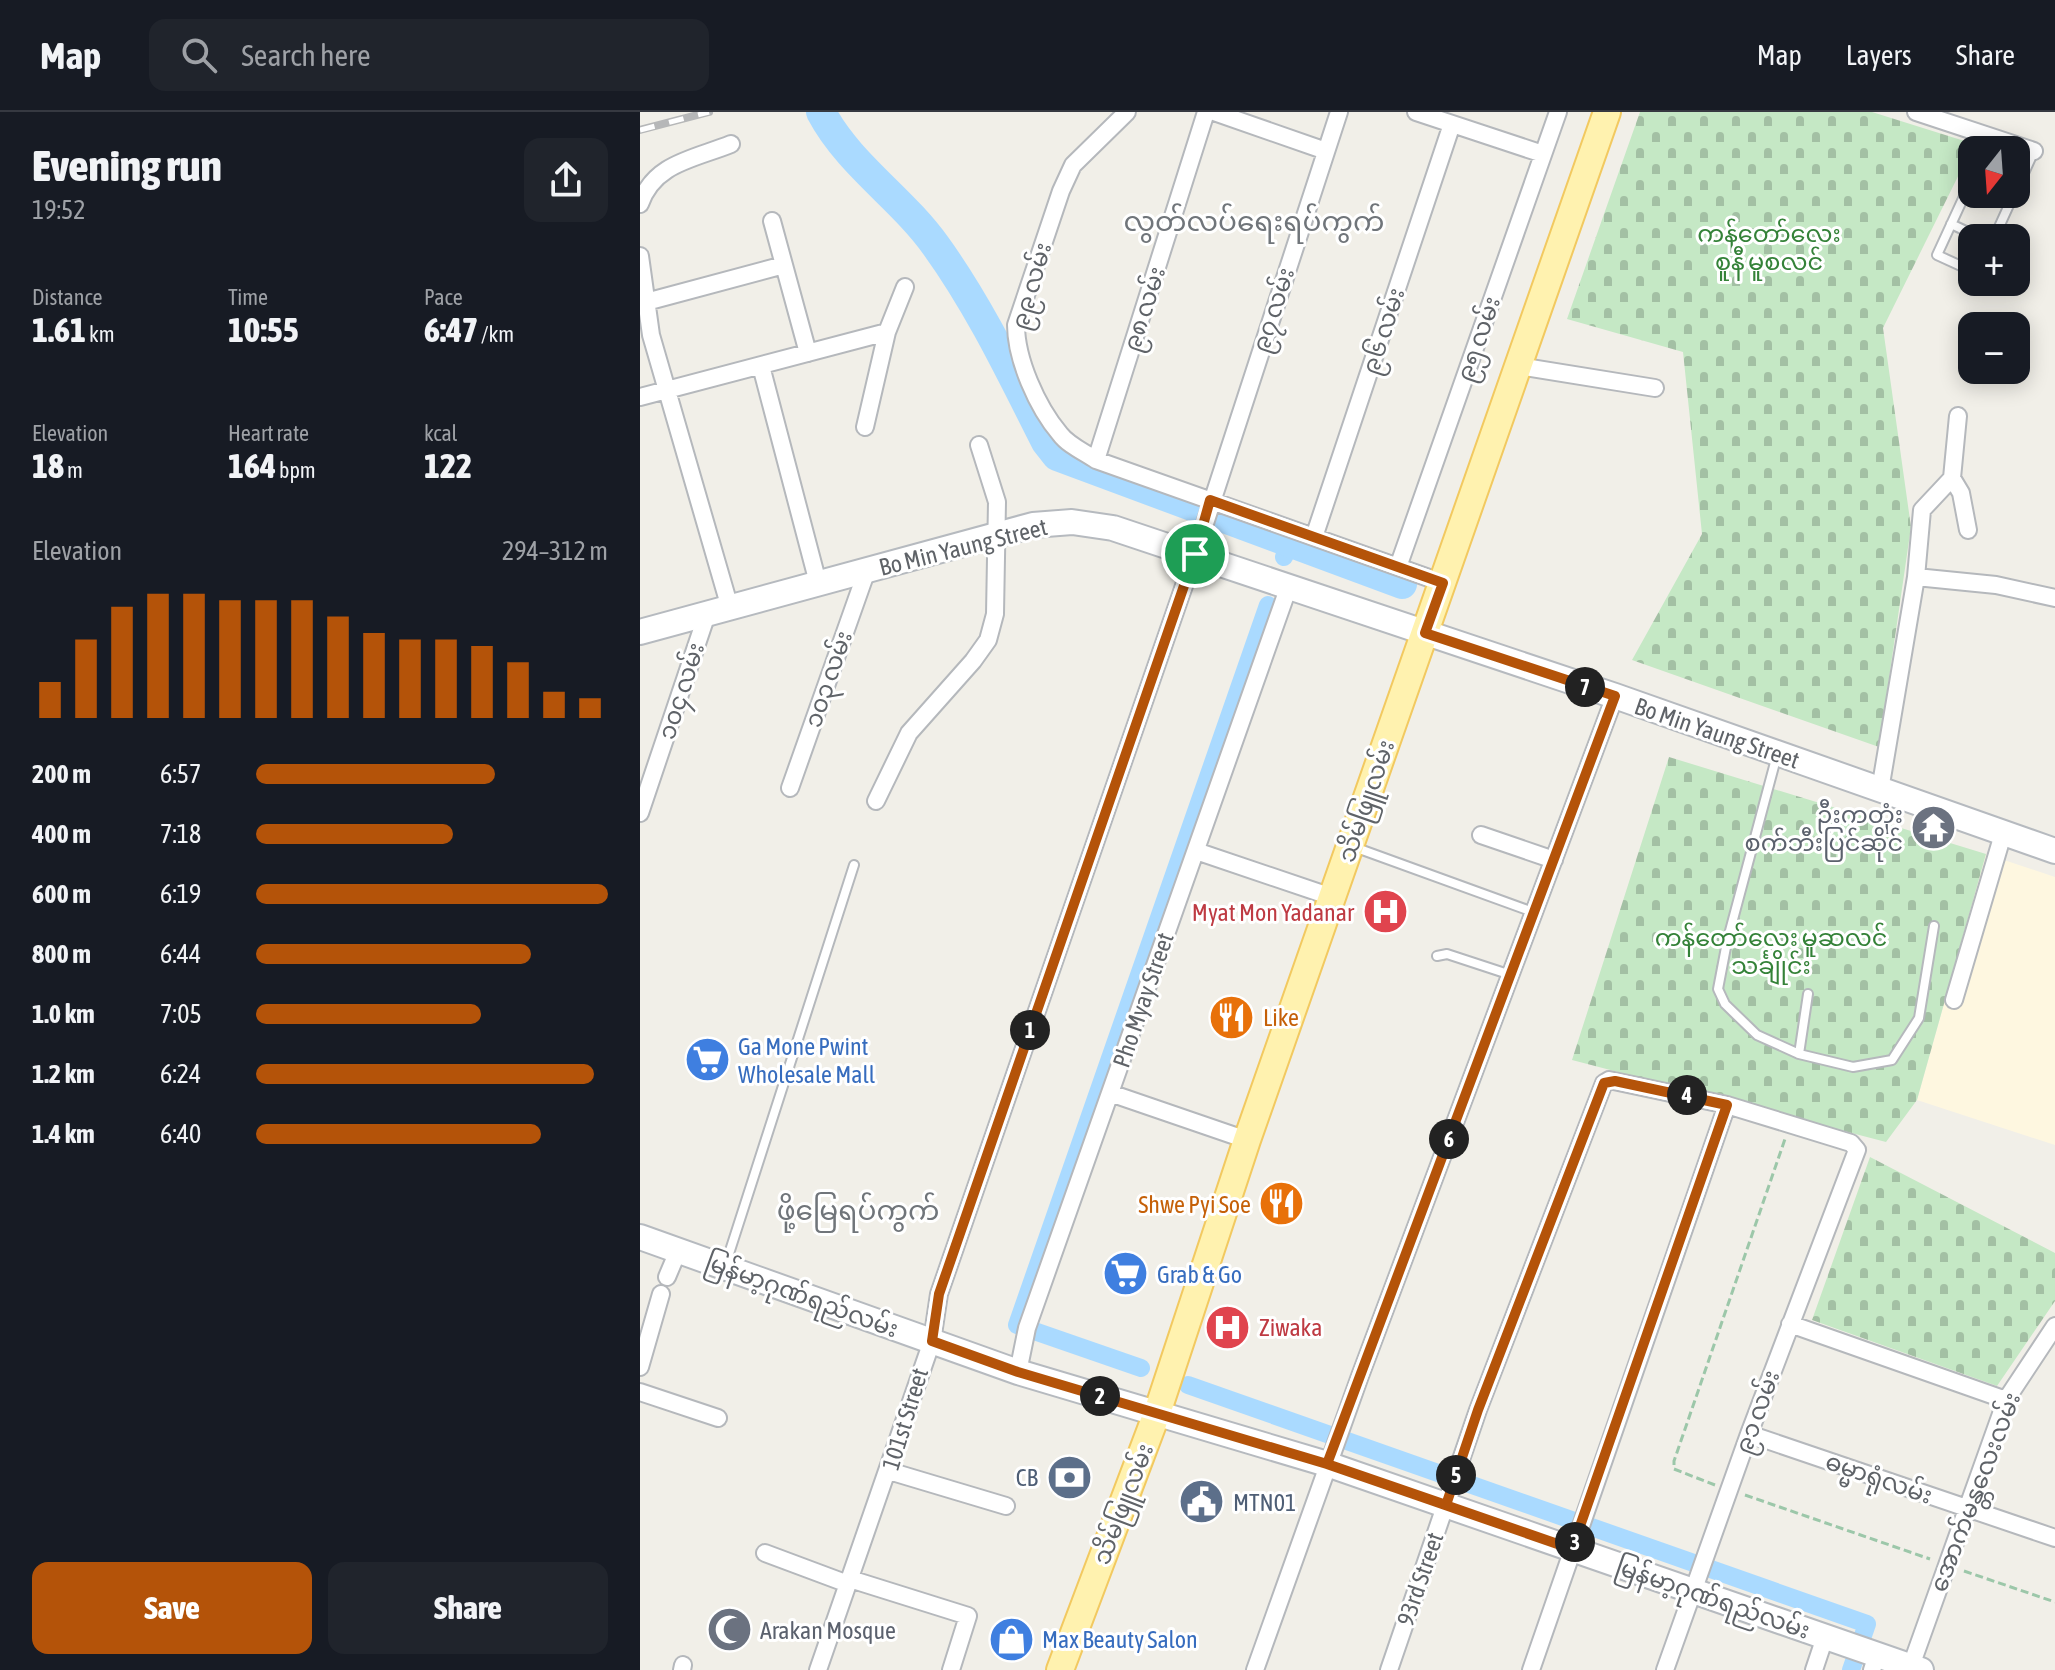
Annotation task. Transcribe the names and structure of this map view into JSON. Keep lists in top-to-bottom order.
{
  "streets": {
    "main road": ["Bo Min Yaung Street", "သိမ်ဖြူလမ်း", "မြန်မာ့ဂုဏ်ရည်လမ်း"],
    "street": [
      "၉၉ လမ်း",
      "၉၈ လမ်း",
      "၉၇ လမ်း",
      "၉၆ လမ်း",
      "၉၅ လမ်း",
      "၁၀၃ လမ်း",
      "၁၀၄ လမ်း",
      "Pho Myay Street",
      "၉၁ လမ်း",
      "101st Street",
      "ဓမ္မာရုံလမ်း",
      "အောက်မန္တလေးလမ်း",
      "93rd Street"
    ]
  },
  "crossings": [
    ["၉၉ လမ်း", "၉၈ လမ်း"],
    ["၉၉ လမ်း", "၉၇ လမ်း"],
    ["၉၉ လမ်း", "၉၆ လမ်း"],
    ["၉၉ လမ်း", "၉၅ လမ်း"],
    ["၉၉ လမ်း", "သိမ်ဖြူလမ်း"],
    ["၉၇ လမ်း", "Bo Min Yaung Street"],
    ["၉၇ လမ်း", "101st Street"],
    ["Bo Min Yaung Street", "၁၀၃ လမ်း"],
    ["Bo Min Yaung Street", "၁၀၄ လမ်း"],
    ["Bo Min Yaung Street", "သိမ်ဖြူလမ်း"],
    ["Bo Min Yaung Street", "Pho Myay Street"],
    ["Bo Min Yaung Street", "101st Street"],
    ["သိမ်ဖြူလမ်း", "မြန်မာ့ဂုဏ်ရည်လမ်း"],
    ["Pho Myay Street", "မြန်မာ့ဂုဏ်ရည်လမ်း"],
    ["မြန်မာ့ဂုဏ်ရည်လမ်း", "၉၁ လမ်း"],
    ["မြန်မာ့ဂုဏ်ရည်လမ်း", "101st Street"],
    ["မြန်မာ့ဂုဏ်ရည်လမ်း", "အောက်မန္တလေးလမ်း"],
    ["မြန်မာ့ဂုဏ်ရည်လမ်း", "93rd Street"],
    ["၉၁ လမ်း", "ဓမ္မာရုံလမ်း"],
    ["ဓမ္မာရုံလမ်း", "အောက်မန္တလေးလမ်း"]
  ],
  "districts": ["လွတ်လပ်ရေးရပ်ကွက်", "ဖို့မြေရပ်ကွက်"],
  "parks": ["ကန်တော်လေး စူနီ မူစလင်", "ကန်တော်လေး မူဆလင် သင်္ချိုင်း"],
  "places": {
    "temple": ["ဦးကတုံး စက်ဘီးပြင်ဆိုင်"],
    "hospital": ["Myat Mon Yadanar", "Ziwaka"],
    "restaurant": ["Like", "Shwe Pyi Soe"],
    "supermarket": ["Ga Mone Pwint Wholesale Mall", "Grab & Go"],
    "bank": ["CB"],
    "public building": ["MTN01"],
    "mosque": ["Arakan Mosque"],
    "shop": ["Max Beauty Salon"]
  },
  "north": "bottom",
  "page": {
    "header": "Map",
    "search": "Search here",
    "nav": ["Map", "Layers", "Share"],
    "heading": ["Evening run", "19:52"],
    "map_buttons": ["+", "−"],
    "stats": [
      ["Distance", "1.61 km"],
      ["Time", "10:55"],
      ["Pace", "6:47 /km"],
      ["Elevation", "18 m"],
      ["Heart rate", "164 bpm"],
      ["kcal", "122"]
    ],
    "chart": ["Elevation", "294–312 m"],
    "pins": [
      "7",
      "1",
      "4",
      "6",
      "2",
      "5",
      "3"
    ],
    "list": [
      {
        "name": "200 m",
        "note": "6:57"
      },
      {
        "name": "400 m",
        "note": "7:18"
      },
      {
        "name": "600 m",
        "note": "6:19"
      },
      {
        "name": "800 m",
        "note": "6:44"
      },
      {
        "name": "1.0 km",
        "note": "7:05"
      },
      {
        "name": "1.2 km",
        "note": "6:24"
      },
      {
        "name": "1.4 km",
        "note": "6:40"
      }
    ],
    "buttons": ["Save", "Share"]
  }
}
